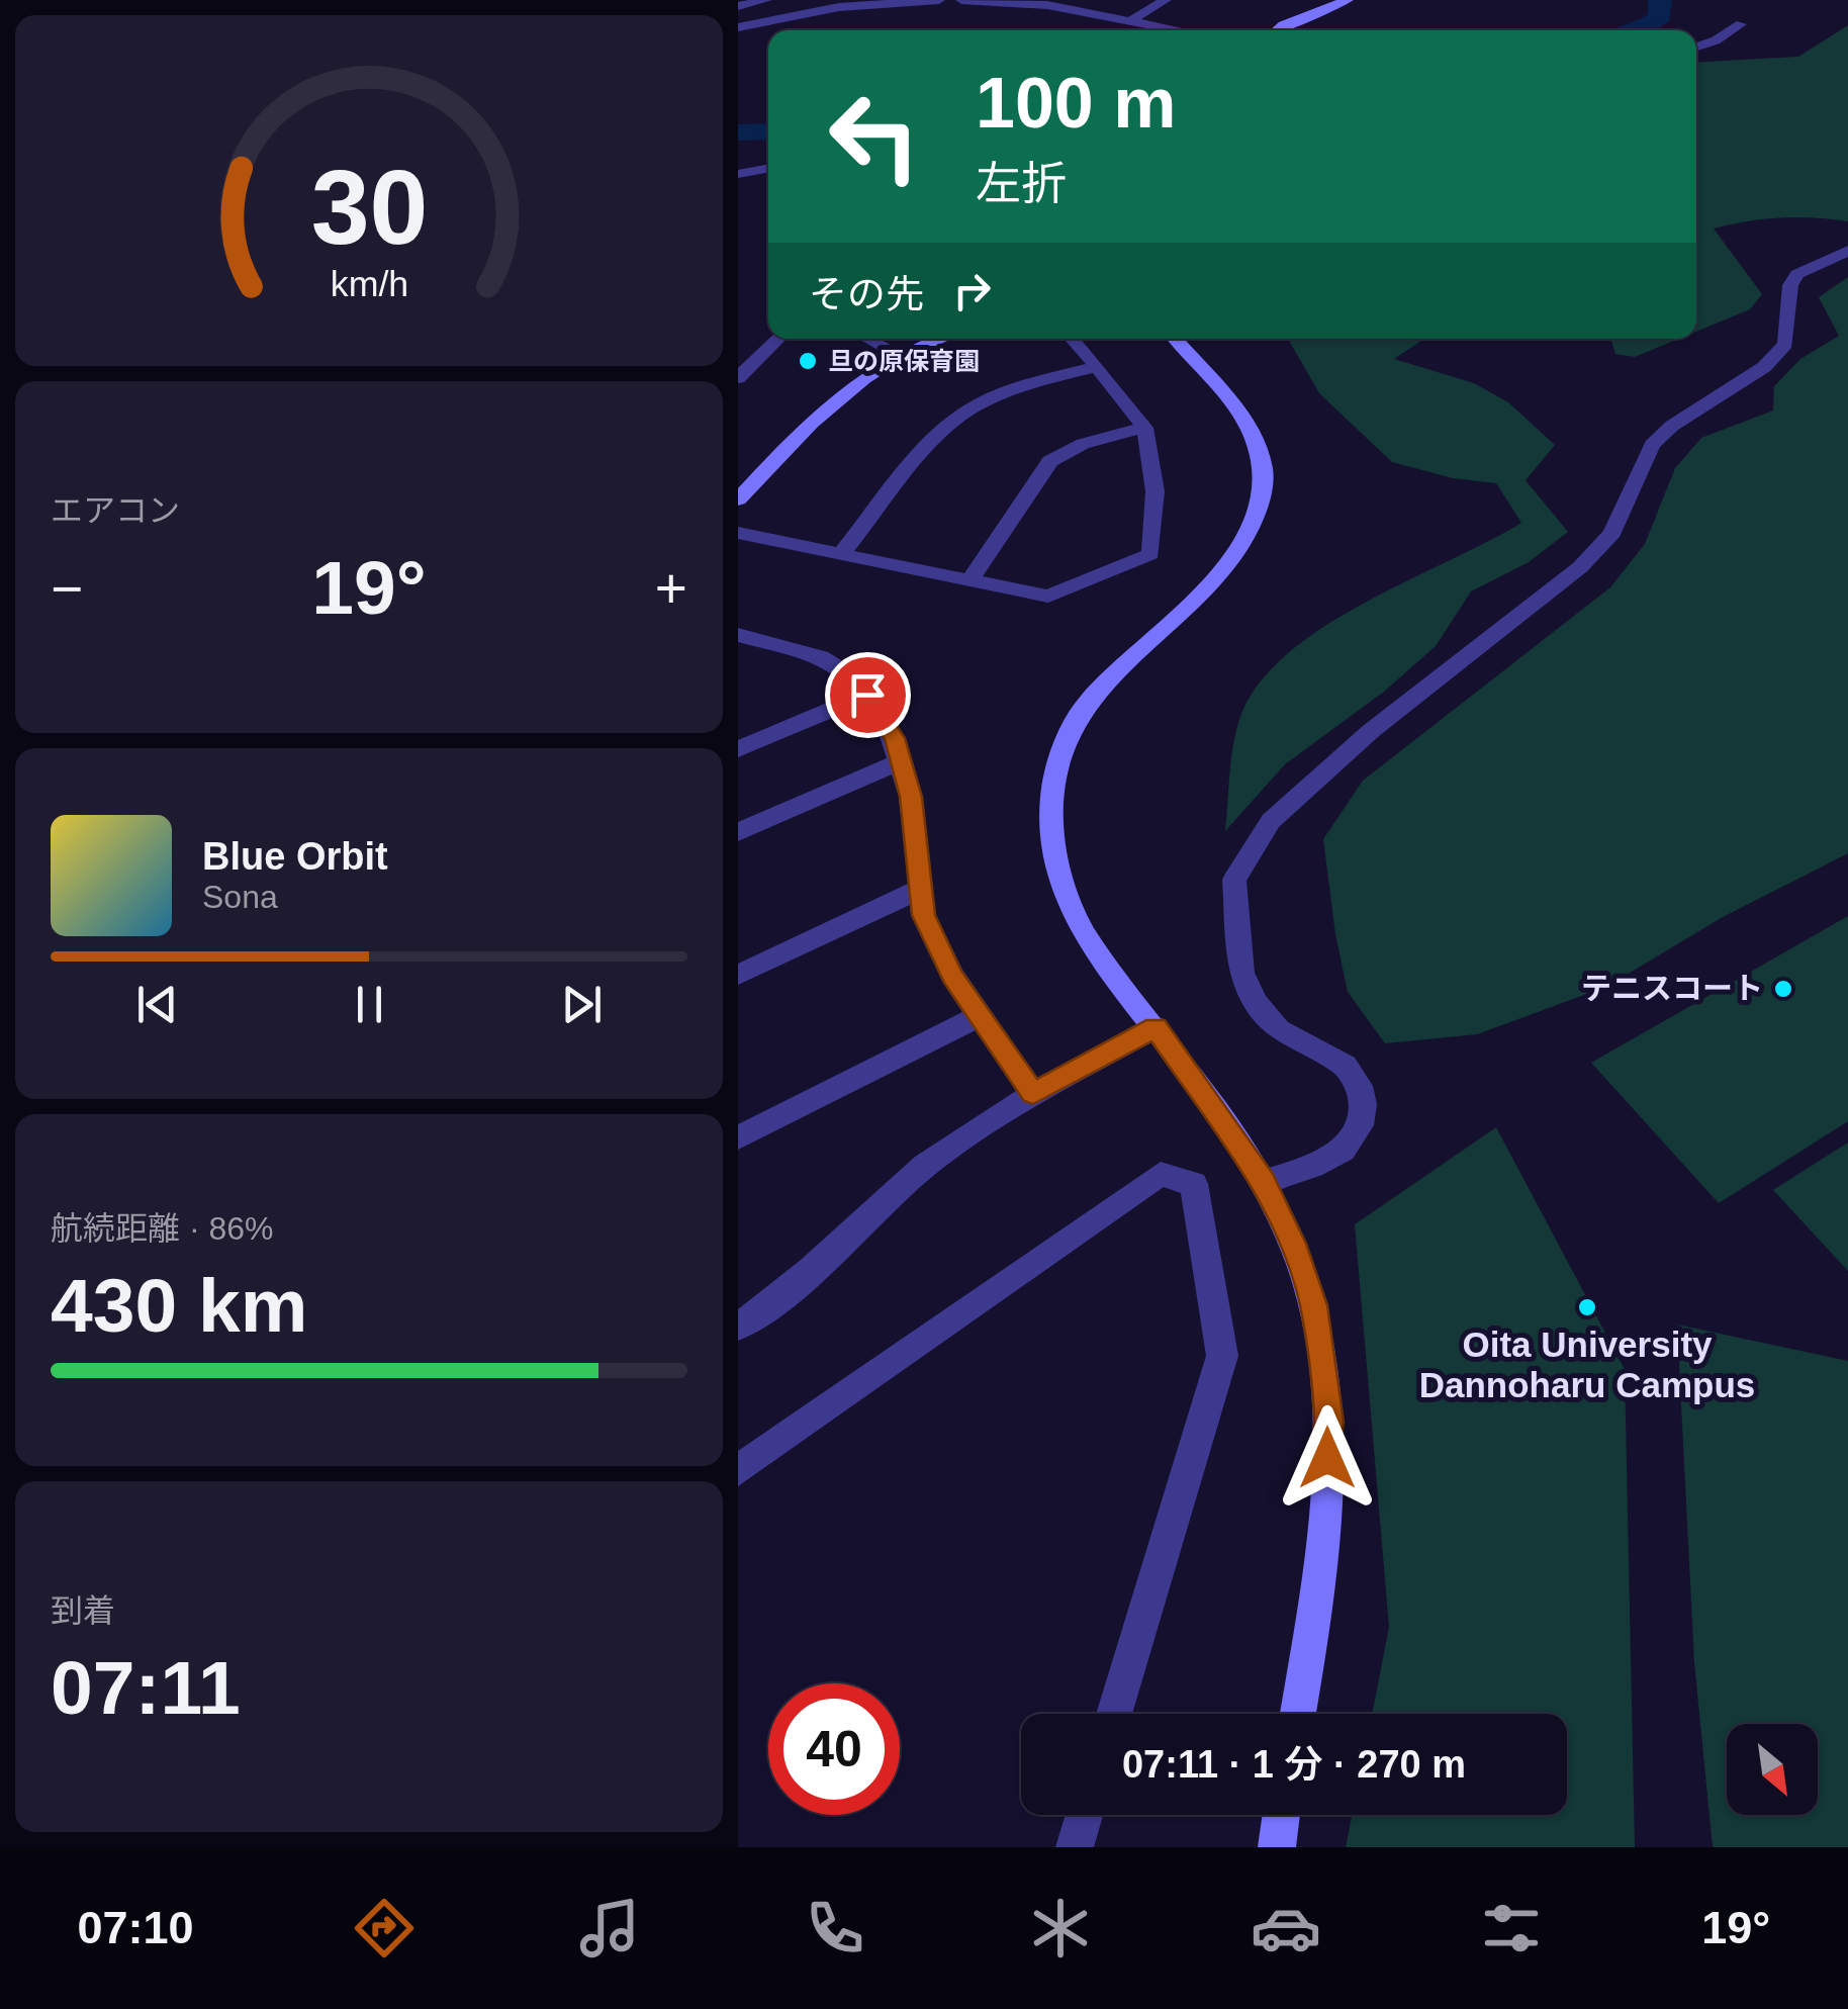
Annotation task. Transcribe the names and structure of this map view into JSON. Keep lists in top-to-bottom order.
{
  "places": ["旦の原保育園", "テニスコート", "Oita University Dannoharu Campus"],
  "north": "bottom right",
  "page": {
    "turn": ["100 m", "左折"],
    "then": "その先",
    "tile": [
      "エアコン",
      ["航続距離 · 86%", "430 km"],
      ["到着", "07:11"]
    ],
    "heat": ["−", "19°", "+"],
    "song": ["Blue Orbit", "Sona"],
    "limit": "40",
    "trip": "07:11 · 1 分 · 270 m",
    "tabs": ["07:10", "19°"],
    "gauge": ["30", "km/h"]
  }
}
